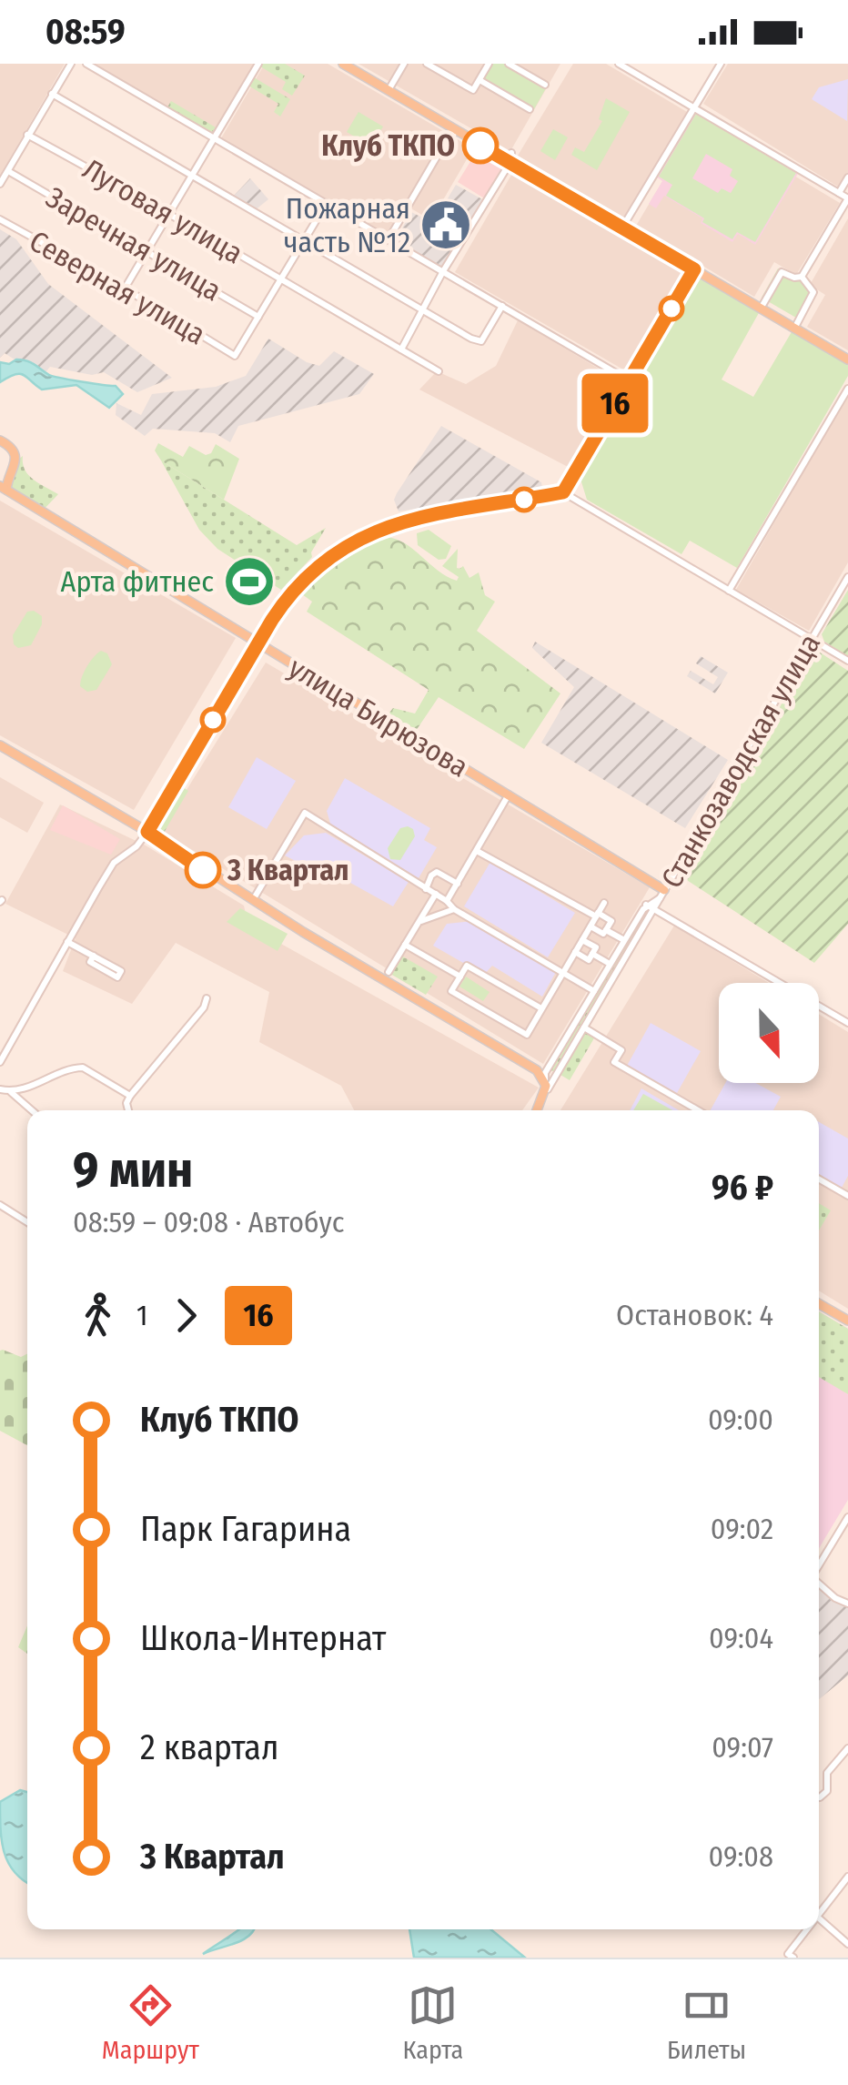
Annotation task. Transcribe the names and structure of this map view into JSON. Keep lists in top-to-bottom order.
{
  "streets": {
    "main road": ["улица Бирюзова"],
    "street": [
      "Луговая улица",
      "Заречная улица",
      "Северная улица",
      "Станкозаводская улица"
    ]
  },
  "crossings": [
    ["Заречная улица", "Северная улица"],
    ["улица Бирюзова", "Станкозаводская улица"]
  ],
  "places": {
    "other": ["Клуб ТКПО", "3 Квартал"],
    "public building": ["Пожарная часть №12"],
    "sports": ["Арта фитнес"]
  },
  "lines": ["bus line 16"],
  "north": "bottom",
  "page": {
    "status": "08:59",
    "on_map": "16",
    "heading": ["9 мин", "08:59 – 09:08 · Автобус", "96 ₽"],
    "legs": ["1", "16", "Остановок: 4"],
    "list": [
      {
        "name": "Клуб ТКПО",
        "value": "09:00"
      },
      {
        "name": "Парк Гагарина",
        "value": "09:02"
      },
      {
        "name": "Школа-Интернат",
        "value": "09:04"
      },
      {
        "name": "2 квартал",
        "value": "09:07"
      },
      {
        "name": "3 Квартал",
        "value": "09:08"
      }
    ],
    "tabs": ["Маршрут", "Карта", "Билеты"]
  }
}
